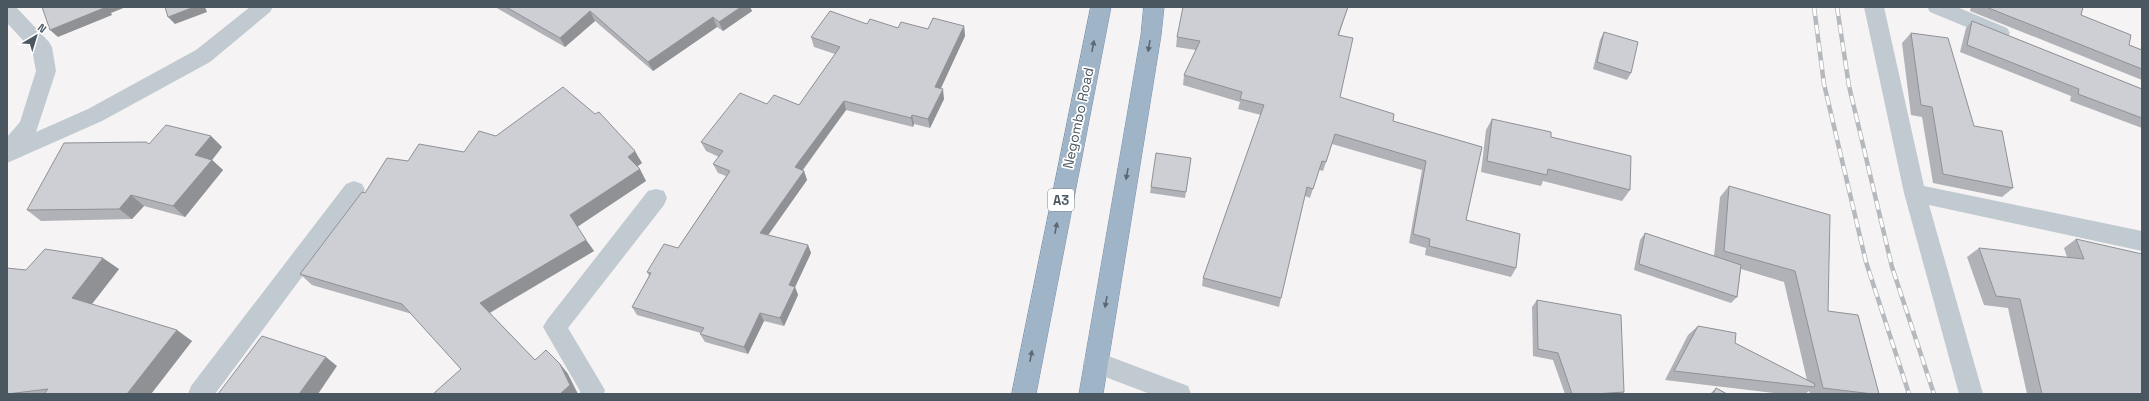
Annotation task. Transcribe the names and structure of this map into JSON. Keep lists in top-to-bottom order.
{
  "streets": {
    "highway": ["Negombo Road", "A3"]
  },
  "north": "top right"
}
